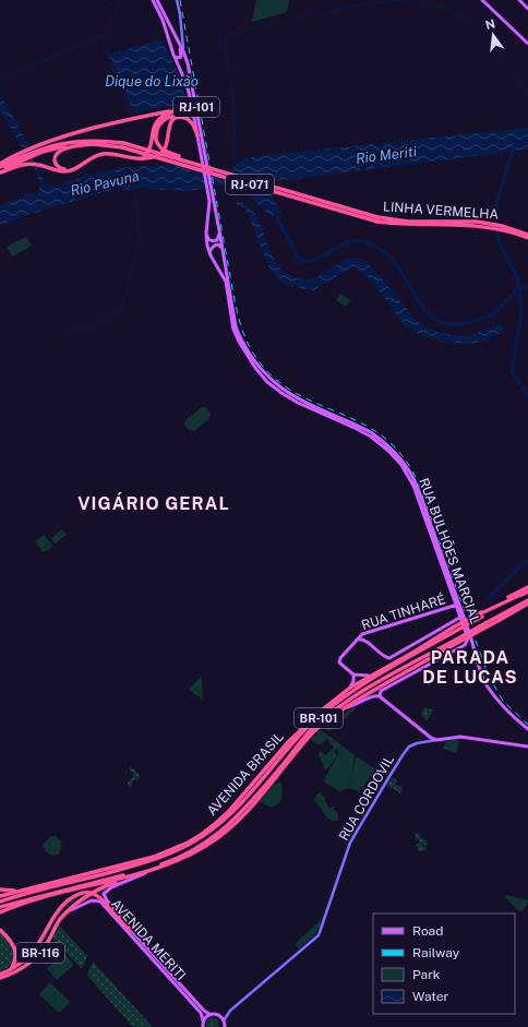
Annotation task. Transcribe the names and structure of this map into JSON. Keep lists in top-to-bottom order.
{
  "streets": {
    "highway": [
      "RJ-071",
      "LINHA VERMELHA",
      "BR-101",
      "AVENIDA BRASIL",
      "BR-116"
    ],
    "main road": [
      "RJ-101",
      "RUA BULHÕES MARCIAL",
      "RUA TINHARÉ",
      "RUA CORDOVIL",
      "AVENIDA MERITI"
    ]
  },
  "crossings": [
    ["RUA BULHÕES MARCIAL", "RUA TINHARÉ"],
    ["BR-101", "AVENIDA BRASIL"],
    ["AVENIDA BRASIL", "BR-116"],
    ["AVENIDA MERITI", "BR-116"]
  ],
  "districts": ["VIGÁRIO GERAL", "PARADA DE LUCAS"],
  "water": ["Dique do Lixão", "Rio Meriti", "Rio Pavuna"],
  "legend": [
    "Road",
    "Railway",
    "Park",
    "Water"
  ],
  "north": "top"
}
